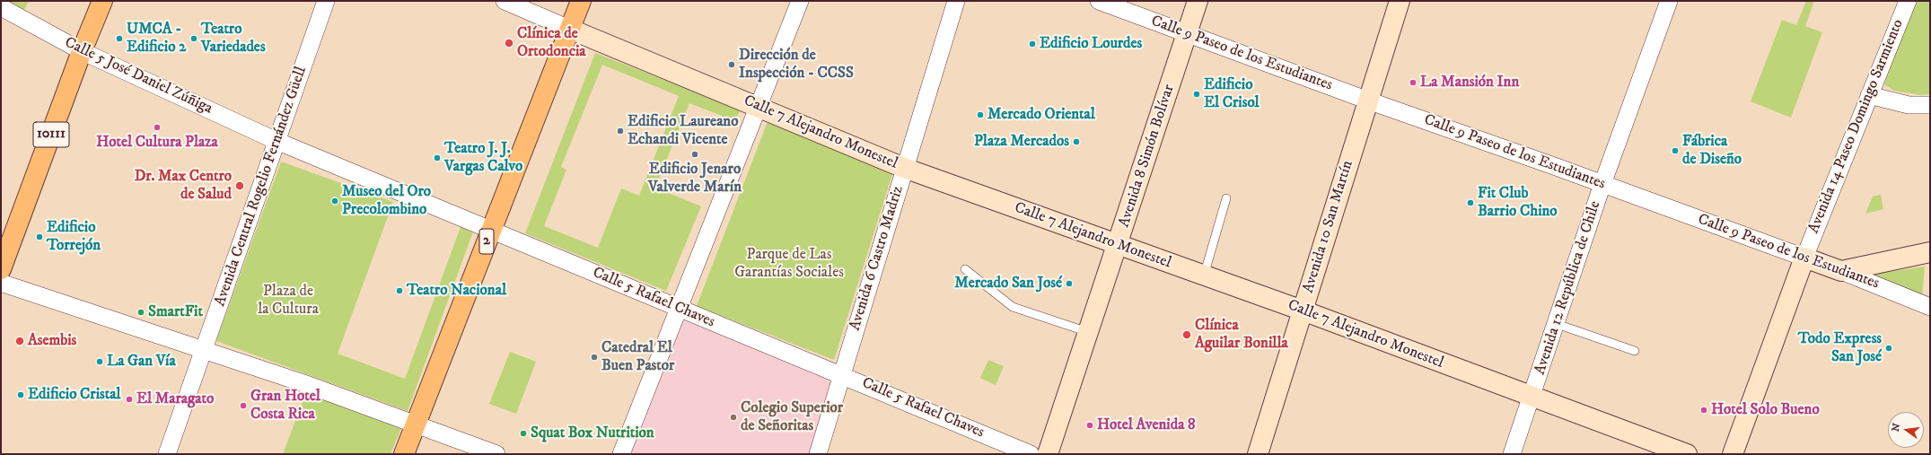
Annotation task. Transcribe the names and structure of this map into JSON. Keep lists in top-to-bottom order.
{
  "streets": {
    "highway": ["10111", "2"],
    "street": [
      "Calle 9 Paseo de los Estudiantes",
      "Calle 5 José Daniel Zúñiga",
      "Avenida 14 Paseo Domingo Sarmiento",
      "Calle 7 Alejandro Monestel",
      "Avenida 8 Simón Bolívar",
      "Avenida Central Rogelio Fernández Güell",
      "Avenida 10 San Martín",
      "Avenida 6 Castro Madriz",
      "Avenida 12 República de Chile",
      "Calle 5 Rafael Chaves"
    ]
  },
  "crossings": [
    ["Calle 9 Paseo de los Estudiantes", "Avenida 14 Paseo Domingo Sarmiento"],
    ["Calle 9 Paseo de los Estudiantes", "Avenida 8 Simón Bolívar"],
    ["Calle 9 Paseo de los Estudiantes", "Avenida 10 San Martín"],
    ["Calle 9 Paseo de los Estudiantes", "Avenida 12 República de Chile"],
    ["Calle 5 José Daniel Zúñiga", "10111"],
    ["Calle 5 José Daniel Zúñiga", "Avenida Central Rogelio Fernández Güell"],
    ["Calle 5 José Daniel Zúñiga", "Calle 5 Rafael Chaves"],
    ["Calle 7 Alejandro Monestel", "Avenida 8 Simón Bolívar"],
    ["Calle 7 Alejandro Monestel", "Avenida 10 San Martín"],
    ["Calle 7 Alejandro Monestel", "2"],
    ["Calle 7 Alejandro Monestel", "Avenida 6 Castro Madriz"],
    ["Calle 7 Alejandro Monestel", "Avenida 12 República de Chile"],
    ["Avenida Central Rogelio Fernández Güell", "Calle 5 Rafael Chaves"],
    ["2", "Calle 5 Rafael Chaves"],
    ["Avenida 6 Castro Madriz", "Calle 5 Rafael Chaves"]
  ],
  "parks": ["Parque de Las Garantías Sociales", "Plaza de la Cultura"],
  "places": [
    "UMCA - Edificio 2",
    "Teatro Variedades",
    "Clínica de Ortodoncia",
    "Edificio Lourdes",
    "Dirección de Inspección - CCSS",
    "La Mansión Inn",
    "Edificio El Crisol",
    "Mercado Oriental",
    "Hotel Cultura Plaza",
    "Edificio Laureano Echandi Vicente",
    "Plaza Mercados",
    "Fábrica de Diseño",
    "Edificio Jenaro Valverde Marín",
    "Teatro J. J. Vargas Calvo",
    "Dr. Max Centro de Salud",
    "Museo del Oro Precolombino",
    "Fit Club Barrio Chino",
    "Edificio Torrejón",
    "Mercado San José",
    "Teatro Nacional",
    "SmartFit",
    "Clínica Aguilar Bonilla",
    "Asembis",
    "Todo Express San José",
    "Catedral El Buen Pastor",
    "La Gan Vía",
    "Edificio Cristal",
    "El Maragato",
    "Gran Hotel Costa Rica",
    "Hotel Solo Bueno",
    "Colegio Superior de Señoritas",
    "Hotel Avenida 8",
    "Squat Box Nutrition"
  ],
  "north": "left"
}
